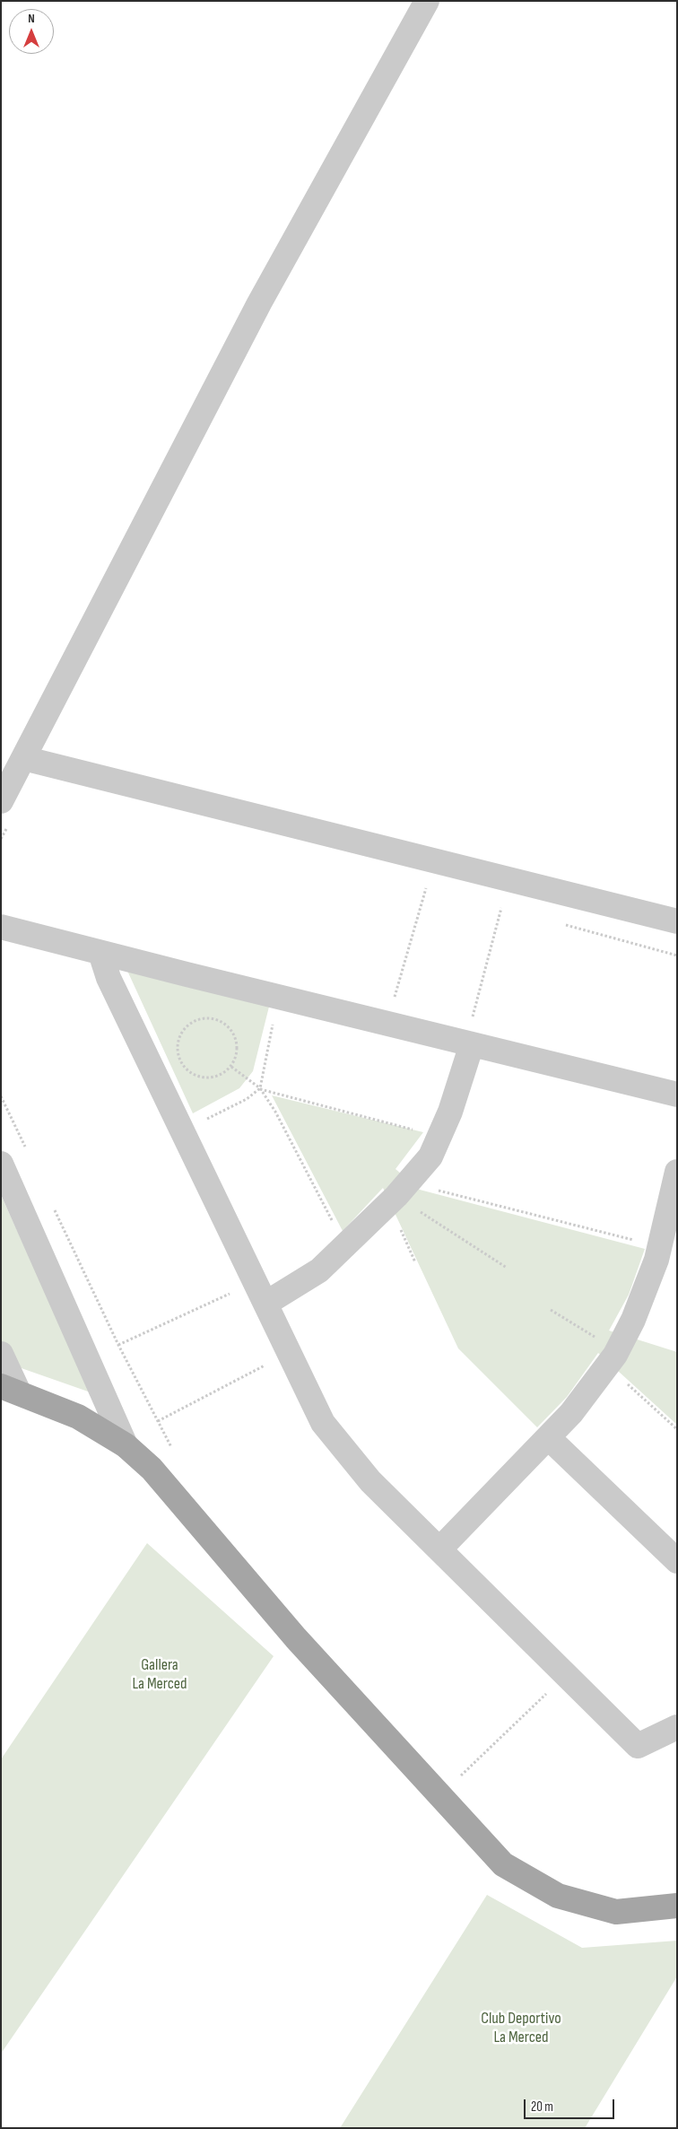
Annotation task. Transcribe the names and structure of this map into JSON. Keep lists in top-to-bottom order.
{
  "parks": ["Gallera La Merced", "Club Deportivo La Merced"],
  "scale_bar": "20 m",
  "north": "top"
}
